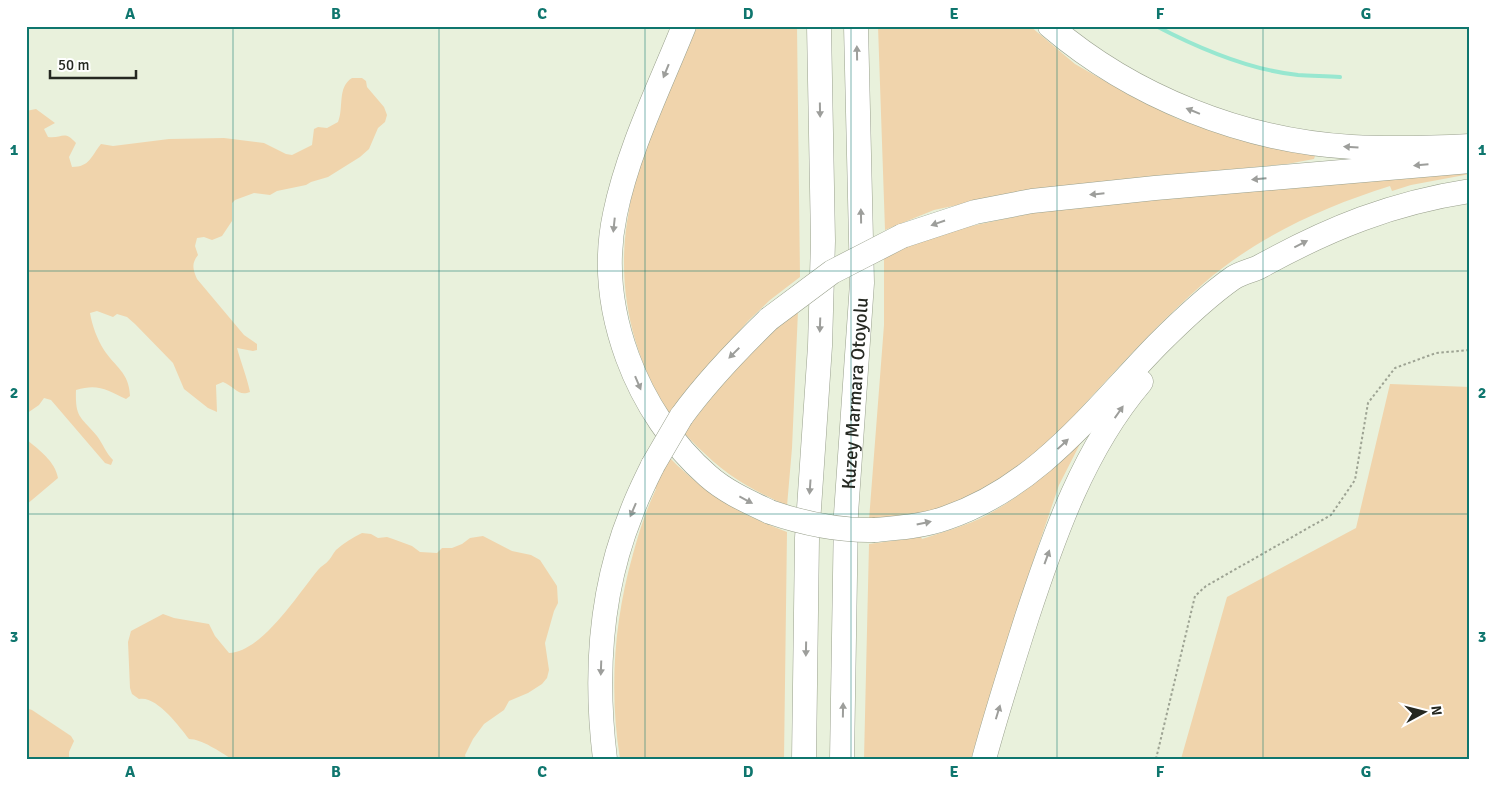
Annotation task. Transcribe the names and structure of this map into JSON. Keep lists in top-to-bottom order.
{
  "streets": {
    "highway": ["Kuzey Marmara Otoyolu"]
  },
  "scale_bar": "50 m",
  "north": "right",
  "grid": {
    "columns": [
      "A",
      "B",
      "C",
      "D",
      "E",
      "F",
      "G"
    ],
    "rows": ["1", "2", "3"]
  }
}
